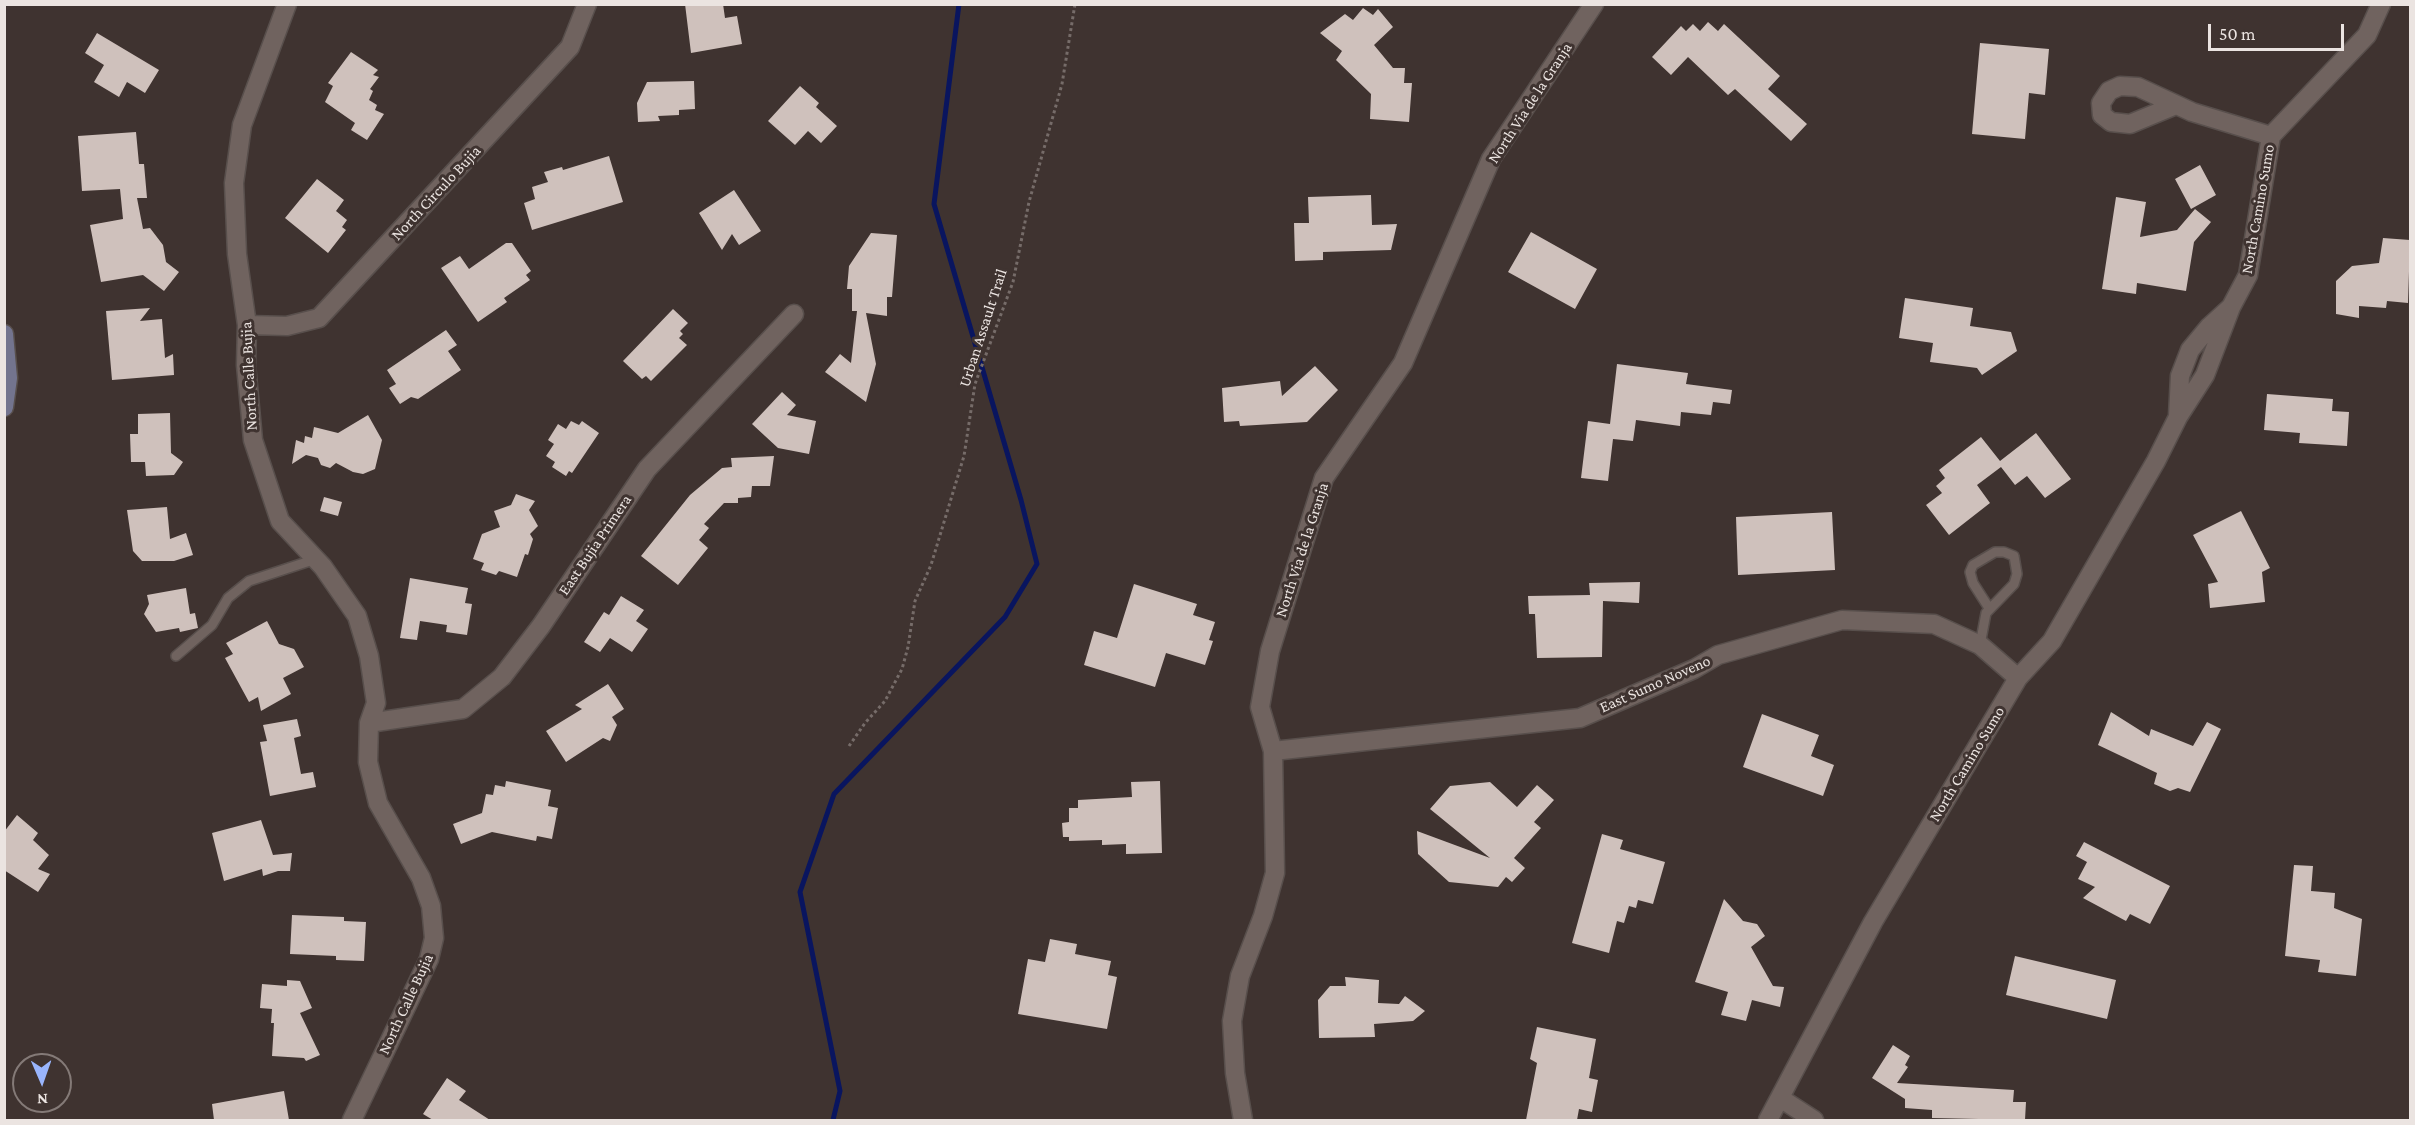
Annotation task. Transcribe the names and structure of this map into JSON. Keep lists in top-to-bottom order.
{
  "streets": {
    "street": [
      "North Via de la Granja",
      "North Circulo Bujia",
      "North Camino Sumo",
      "North Calle Bujia",
      "East Bujia Primera",
      "East Sumo Noveno"
    ],
    "path": ["Urban Assault Trail"]
  },
  "crossings": [
    ["North Via de la Granja", "East Sumo Noveno"],
    ["North Circulo Bujia", "North Calle Bujia"],
    ["North Camino Sumo", "East Sumo Noveno"],
    ["North Calle Bujia", "East Bujia Primera"]
  ],
  "scale_bar": "50 m",
  "north": "bottom"
}
